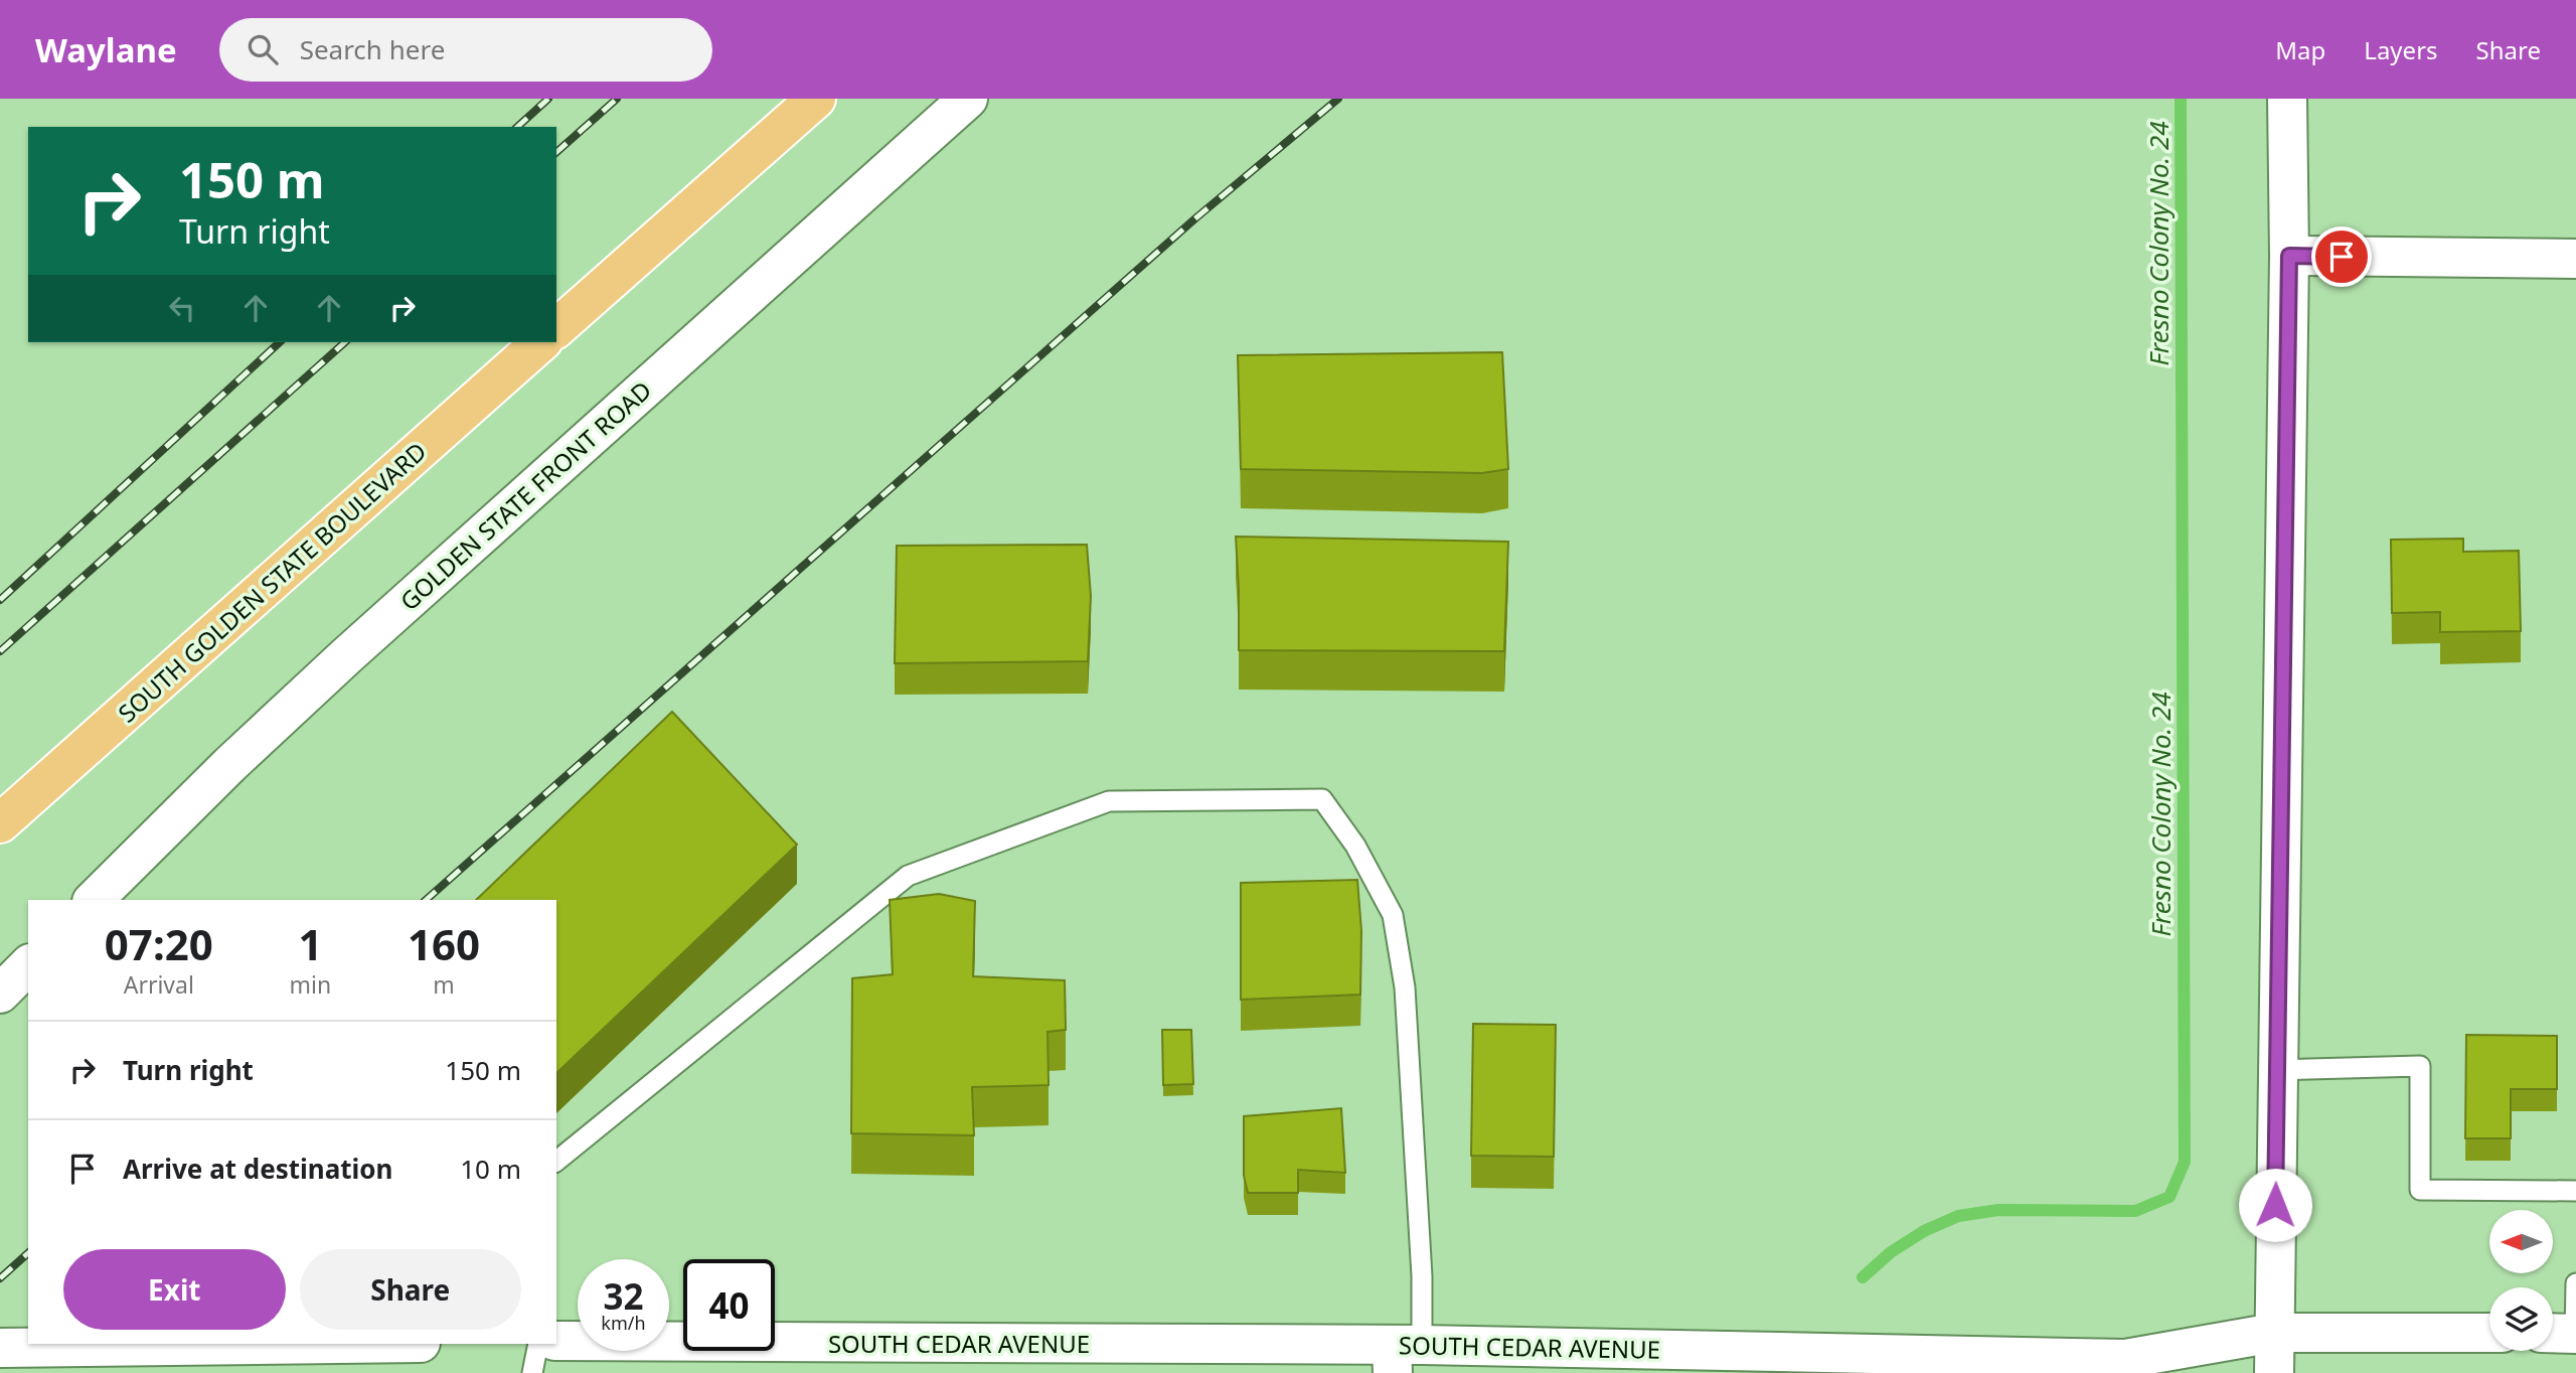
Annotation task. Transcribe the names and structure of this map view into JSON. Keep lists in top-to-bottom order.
{
  "streets": {
    "main road": ["SOUTH GOLDEN STATE BOULEVARD"],
    "street": ["GOLDEN STATE FRONT ROAD", "SOUTH CEDAR AVENUE"]
  },
  "water": ["Fresno Colony No. 24"],
  "north": "left",
  "page": {
    "header": "Waylane",
    "search": "Search here",
    "nav": ["Map", "Layers", "Share"],
    "turn": ["150 m", "Turn right"],
    "eta": [
      "07:20",
      "Arrival",
      "1",
      "min",
      "160",
      "m"
    ],
    "list": [
      {
        "name": "Turn right",
        "value": "150 m"
      },
      {
        "name": "Arrive at destination",
        "value": "10 m"
      }
    ],
    "buttons": ["Exit", "Share"],
    "speed": "32 km/h",
    "limit": "40"
  }
}
